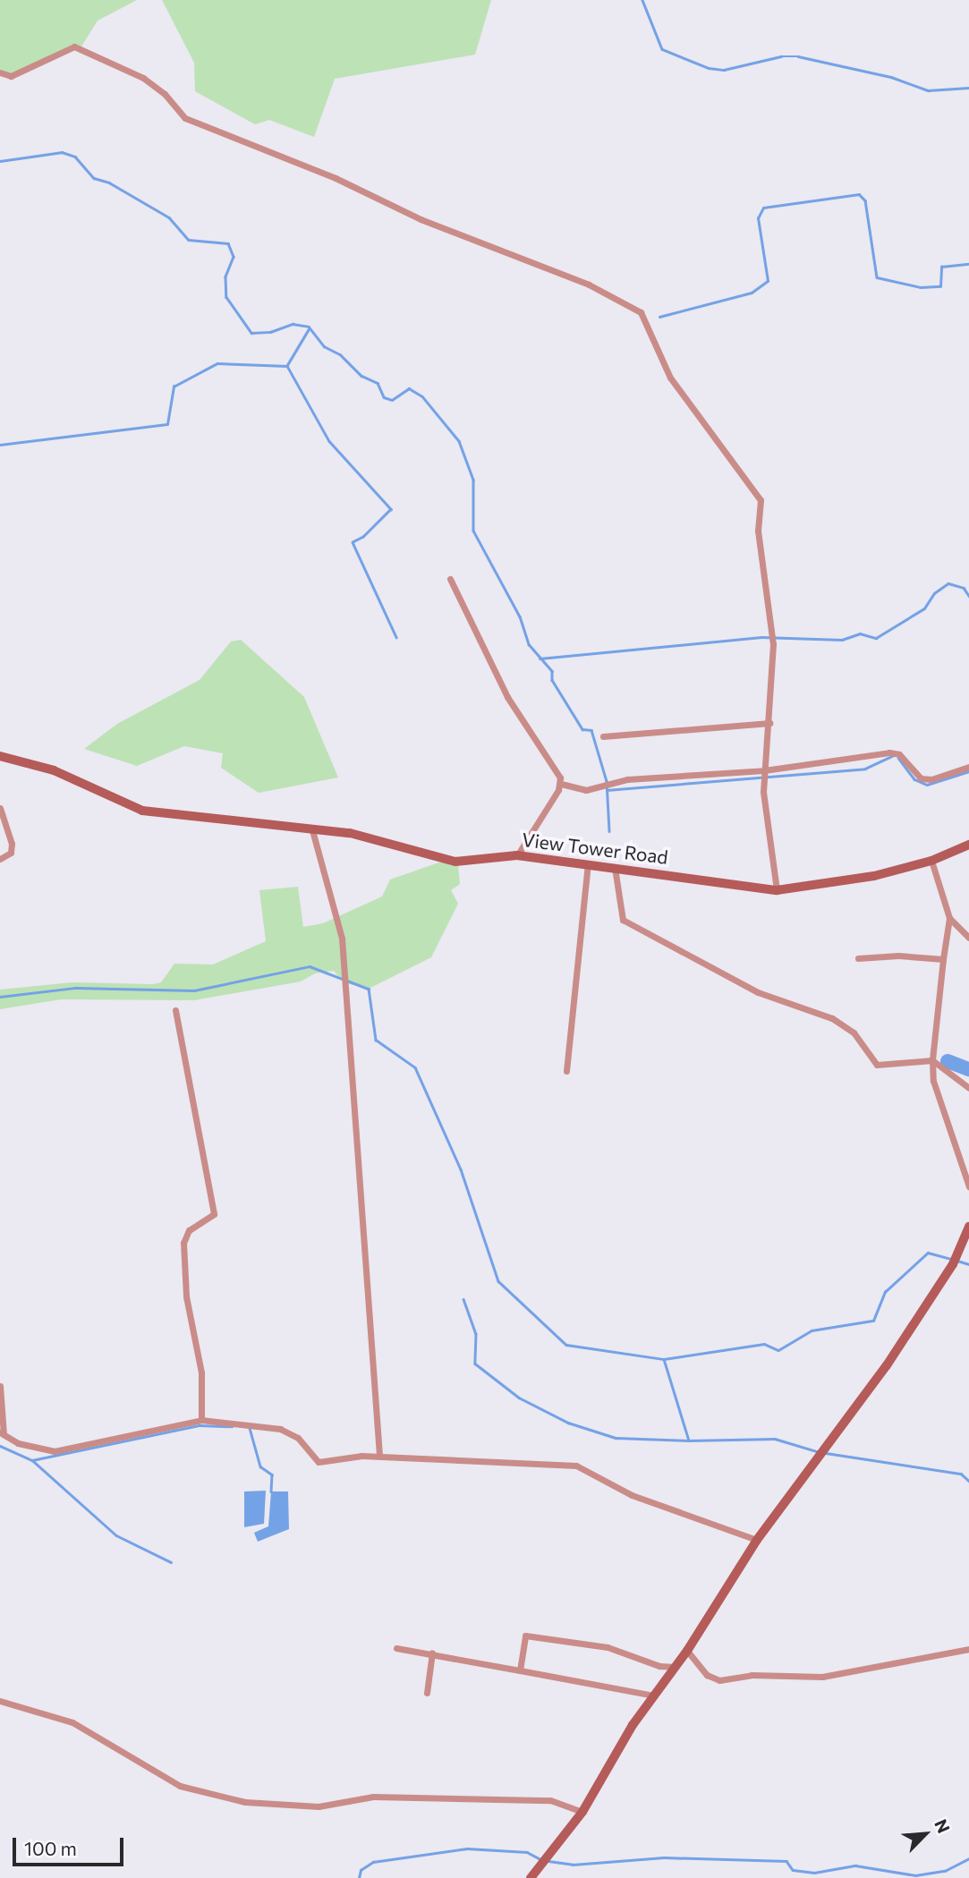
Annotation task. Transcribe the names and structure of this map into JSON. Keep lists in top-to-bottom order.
{
  "streets": {
    "street": ["View Tower Road"]
  },
  "scale_bar": "100 m",
  "north": "top right"
}
